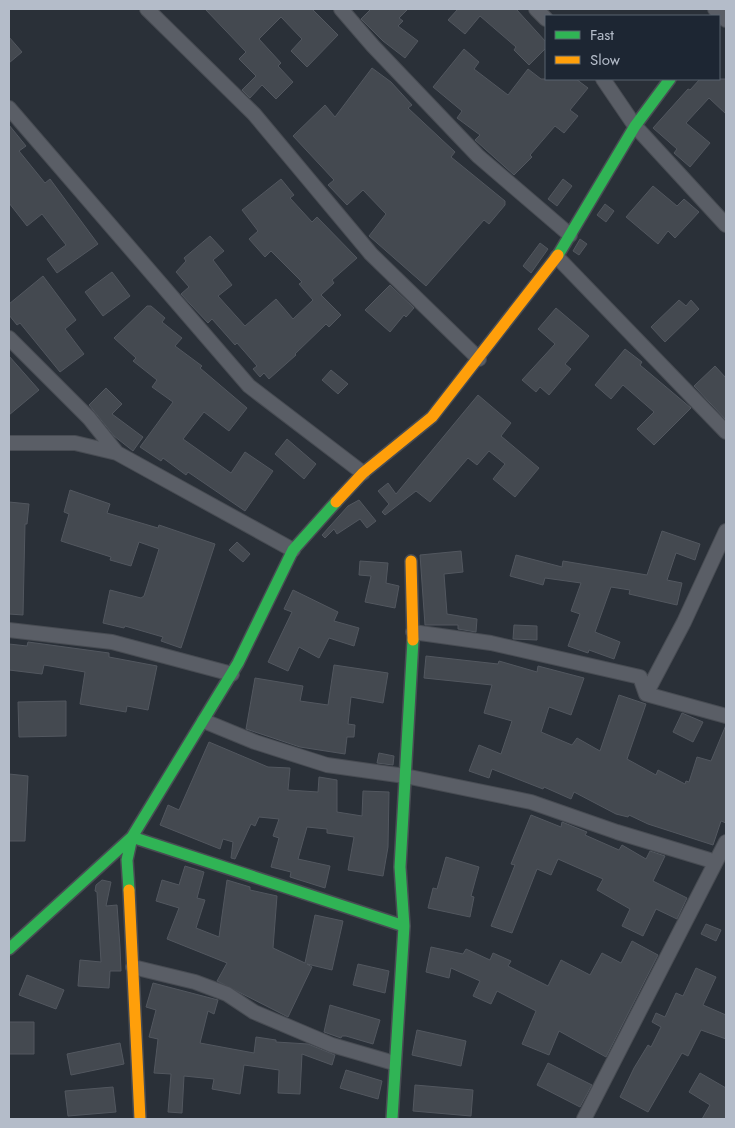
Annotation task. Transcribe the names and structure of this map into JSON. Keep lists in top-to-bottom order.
{
  "legend": ["Fast", "Slow"]
}
